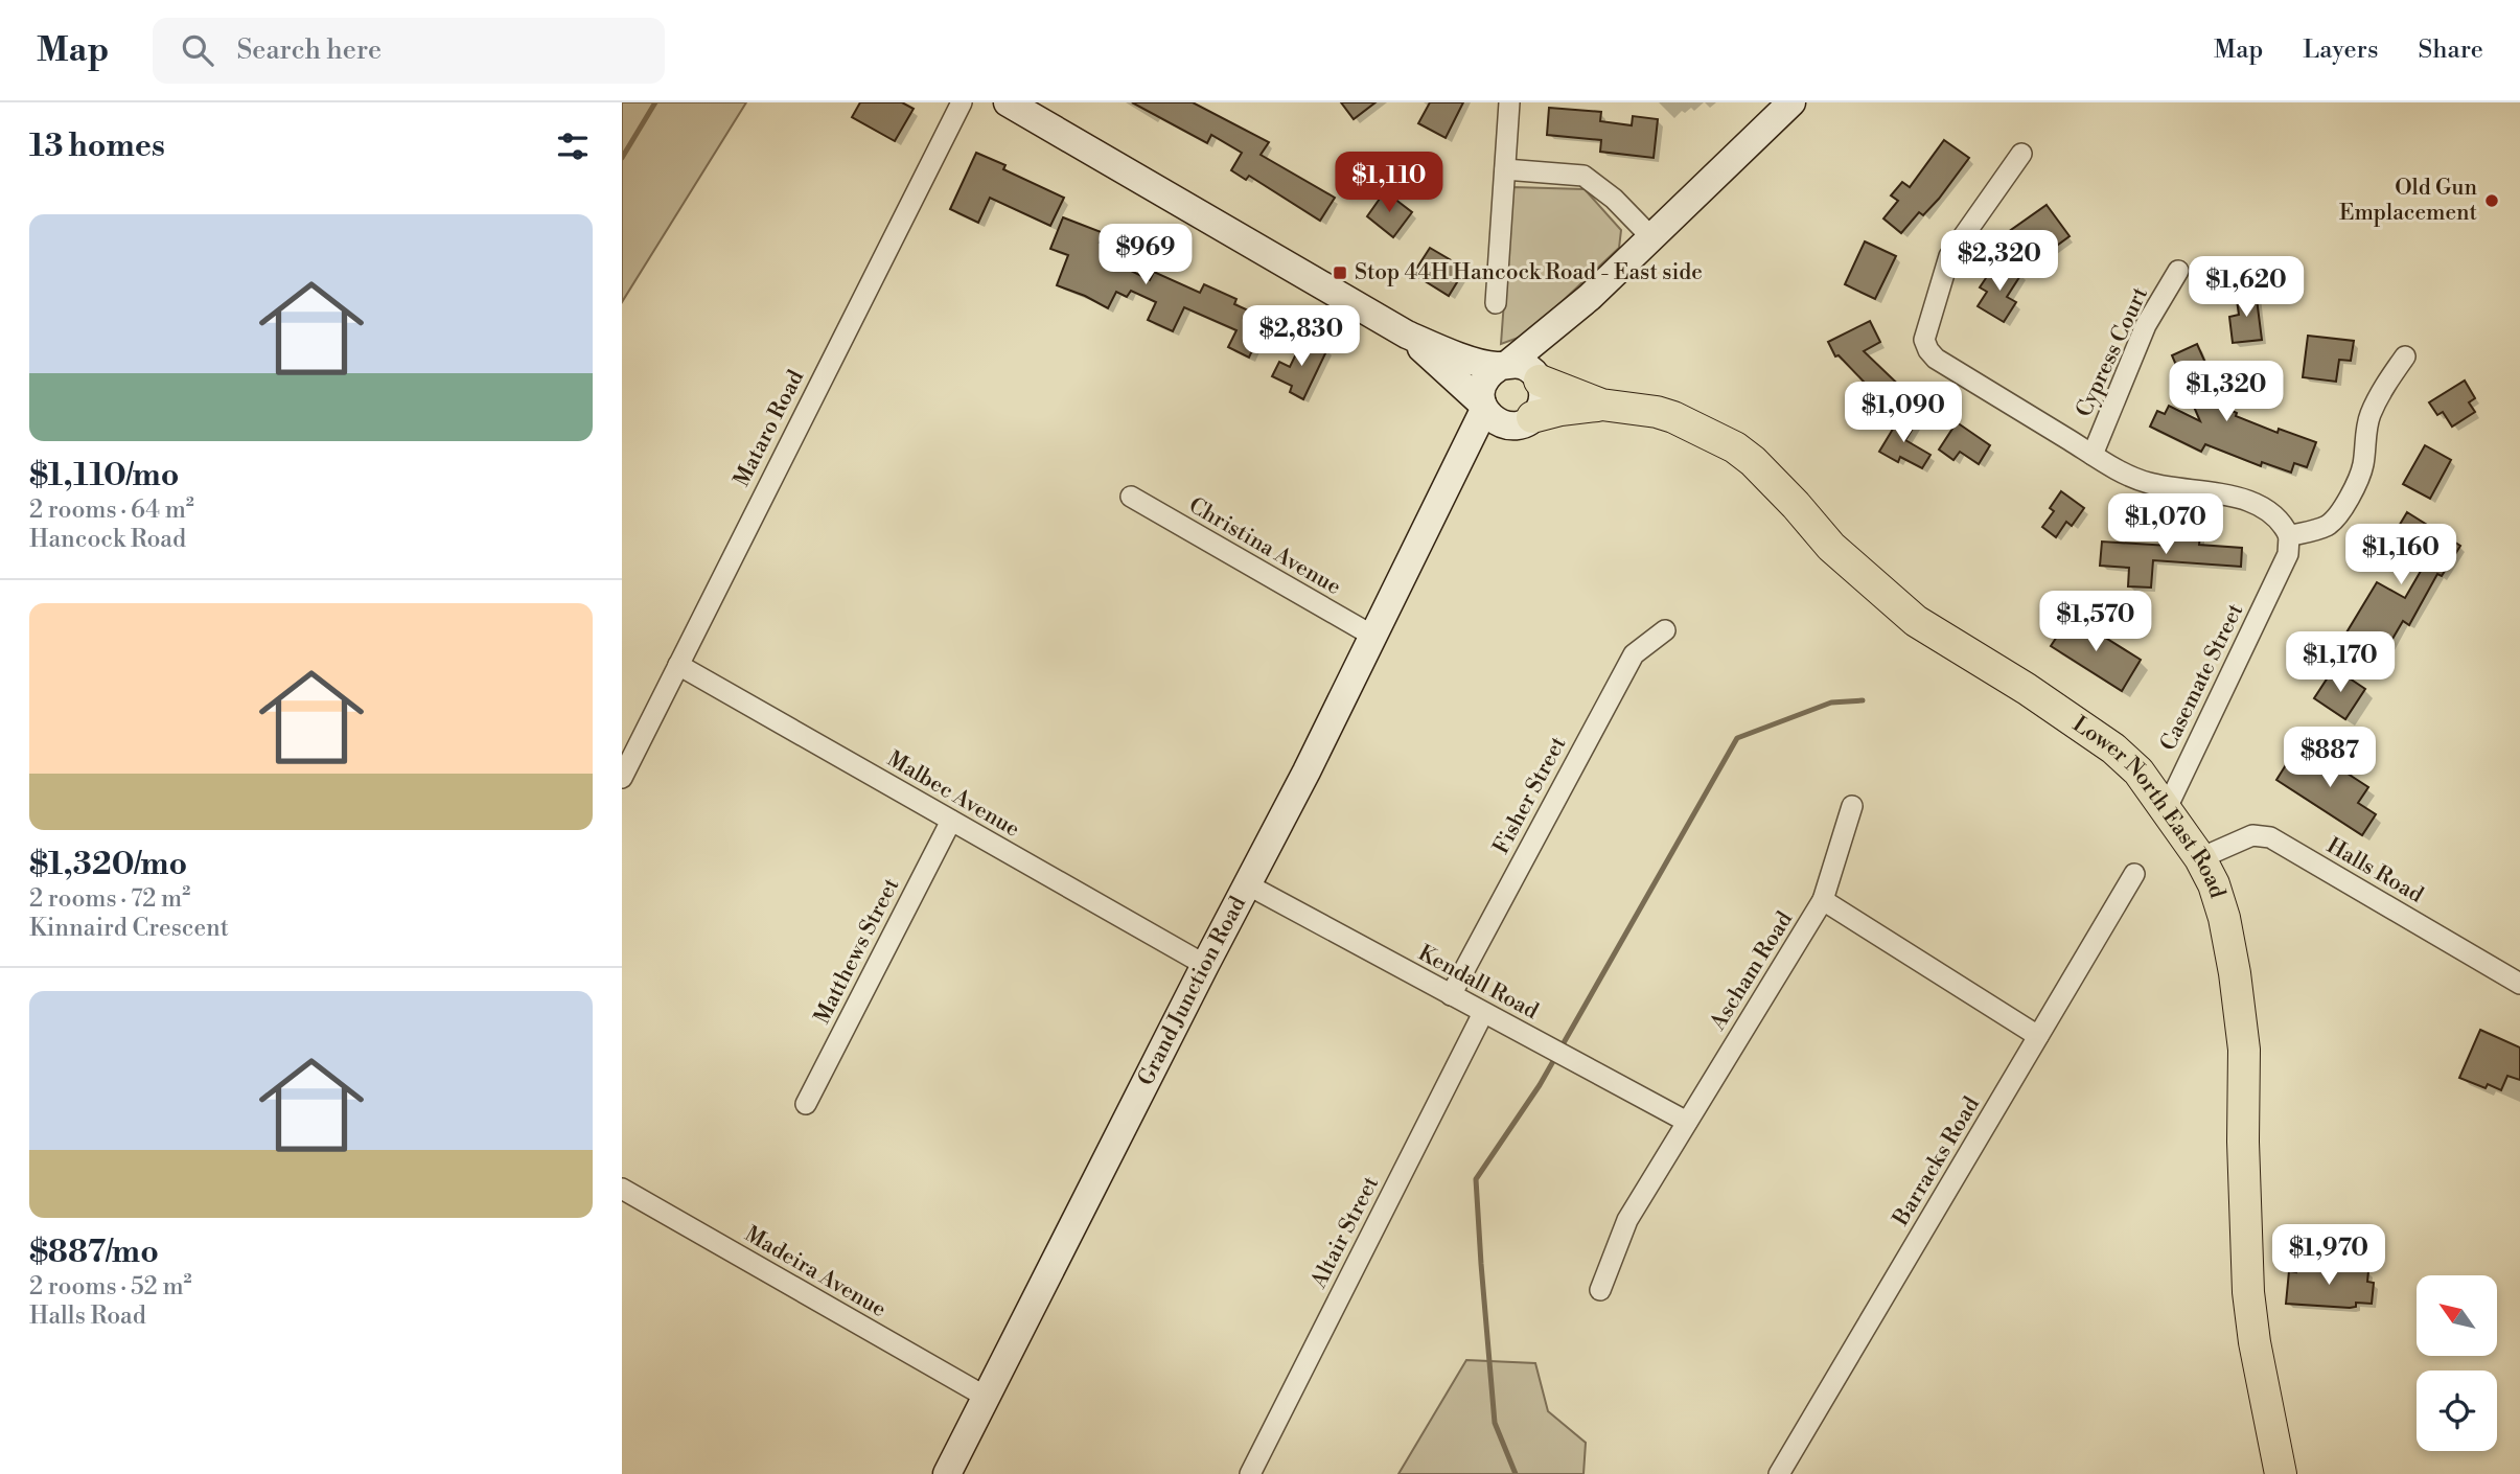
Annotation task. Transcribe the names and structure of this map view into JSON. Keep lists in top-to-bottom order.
{
  "streets": {
    "main road": ["Lower North East Road", "Grand Junction Road"],
    "street": [
      "Cypress Court",
      "Mataro Road",
      "Christina Avenue",
      "Casemate Street",
      "Malbec Avenue",
      "Fisher Street",
      "Halls Road",
      "Matthews Street",
      "Ascham Road",
      "Kendall Road",
      "Barracks Road",
      "Altair Street",
      "Madeira Avenue"
    ]
  },
  "crossings": [
    ["Mataro Road", "Malbec Avenue"],
    ["Christina Avenue", "Grand Junction Road"],
    ["Casemate Street", "Lower North East Road"],
    ["Malbec Avenue", "Matthews Street"],
    ["Malbec Avenue", "Grand Junction Road"],
    ["Fisher Street", "Kendall Road"],
    ["Lower North East Road", "Halls Road"],
    ["Lower North East Road", "Grand Junction Road"],
    ["Ascham Road", "Kendall Road"],
    ["Ascham Road", "Barracks Road"],
    ["Kendall Road", "Grand Junction Road"],
    ["Kendall Road", "Altair Street"],
    ["Grand Junction Road", "Madeira Avenue"]
  ],
  "places": {
    "other": ["Old Gun Emplacement"],
    "transit": ["Stop 44H Hancock Road - East side"]
  },
  "north": "top left",
  "page": {
    "header": "Map",
    "search": "Search here",
    "nav": ["Map", "Layers", "Share"],
    "heading": "13 homes",
    "price": [
      "$1,110",
      "$969",
      "$2,320",
      "$1,620",
      "$2,830",
      "$1,320",
      "$1,090",
      "$1,070",
      "$1,160",
      "$1,570",
      "$1,170",
      "$887",
      "$1,970"
    ],
    "list": [
      {
        "name": "$1,110/mo",
        "note": "2 rooms · 64 m² · Hancock Road"
      },
      {
        "name": "$1,320/mo",
        "note": "2 rooms · 72 m² · Kinnaird Crescent"
      },
      {
        "name": "$887/mo",
        "note": "2 rooms · 52 m² · Halls Road"
      }
    ]
  }
}
